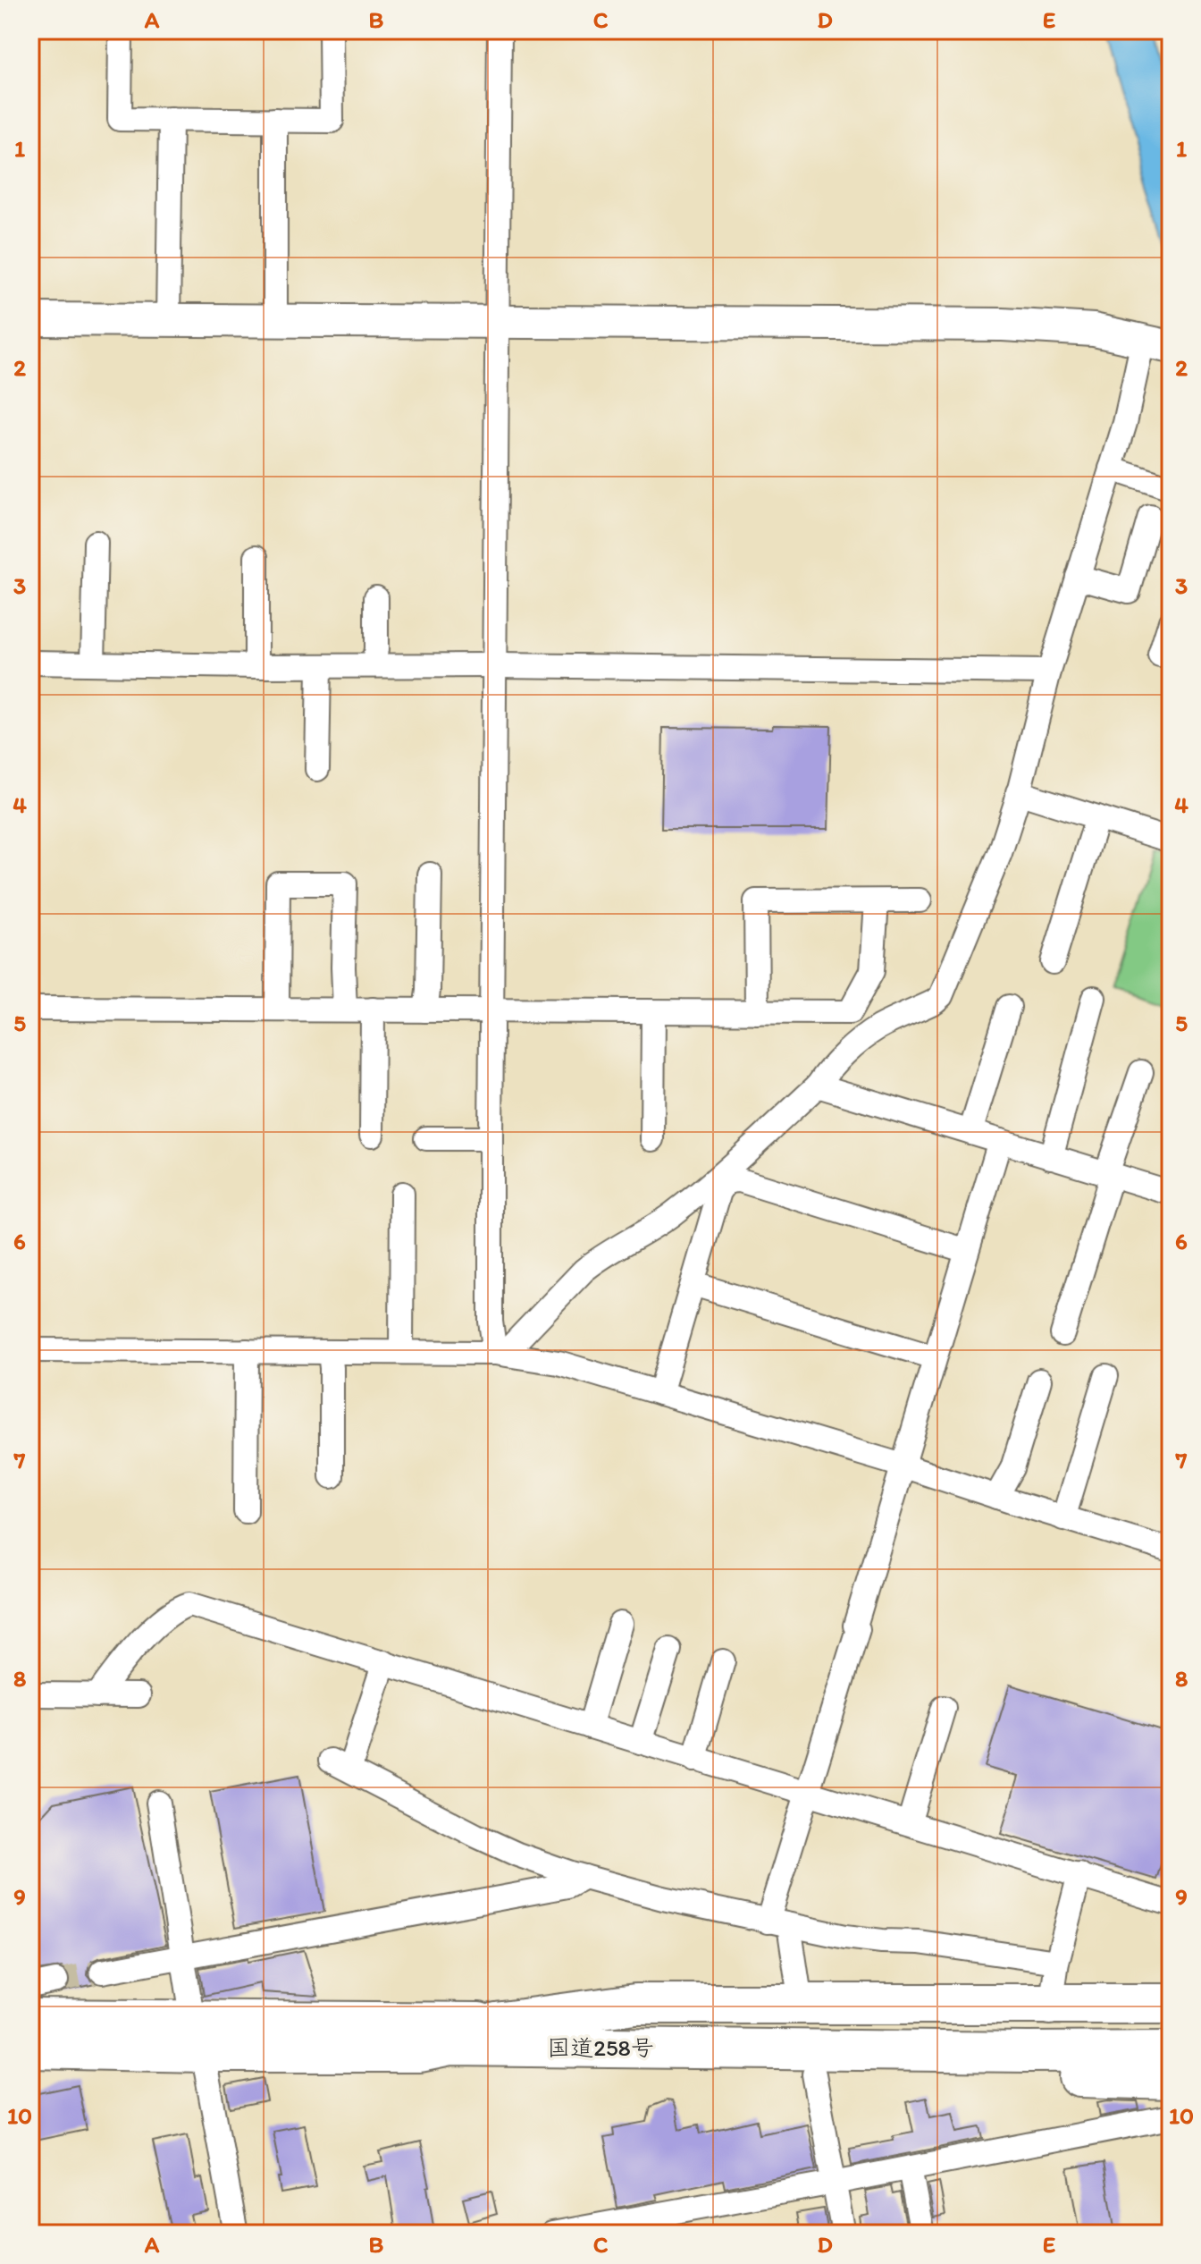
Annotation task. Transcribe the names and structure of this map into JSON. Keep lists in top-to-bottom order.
{
  "streets": {
    "highway": ["国道258号"]
  },
  "grid": {
    "columns": [
      "A",
      "B",
      "C",
      "D",
      "E"
    ],
    "rows": [
      "1",
      "2",
      "3",
      "4",
      "5",
      "6",
      "7",
      "8",
      "9",
      "10"
    ]
  }
}
